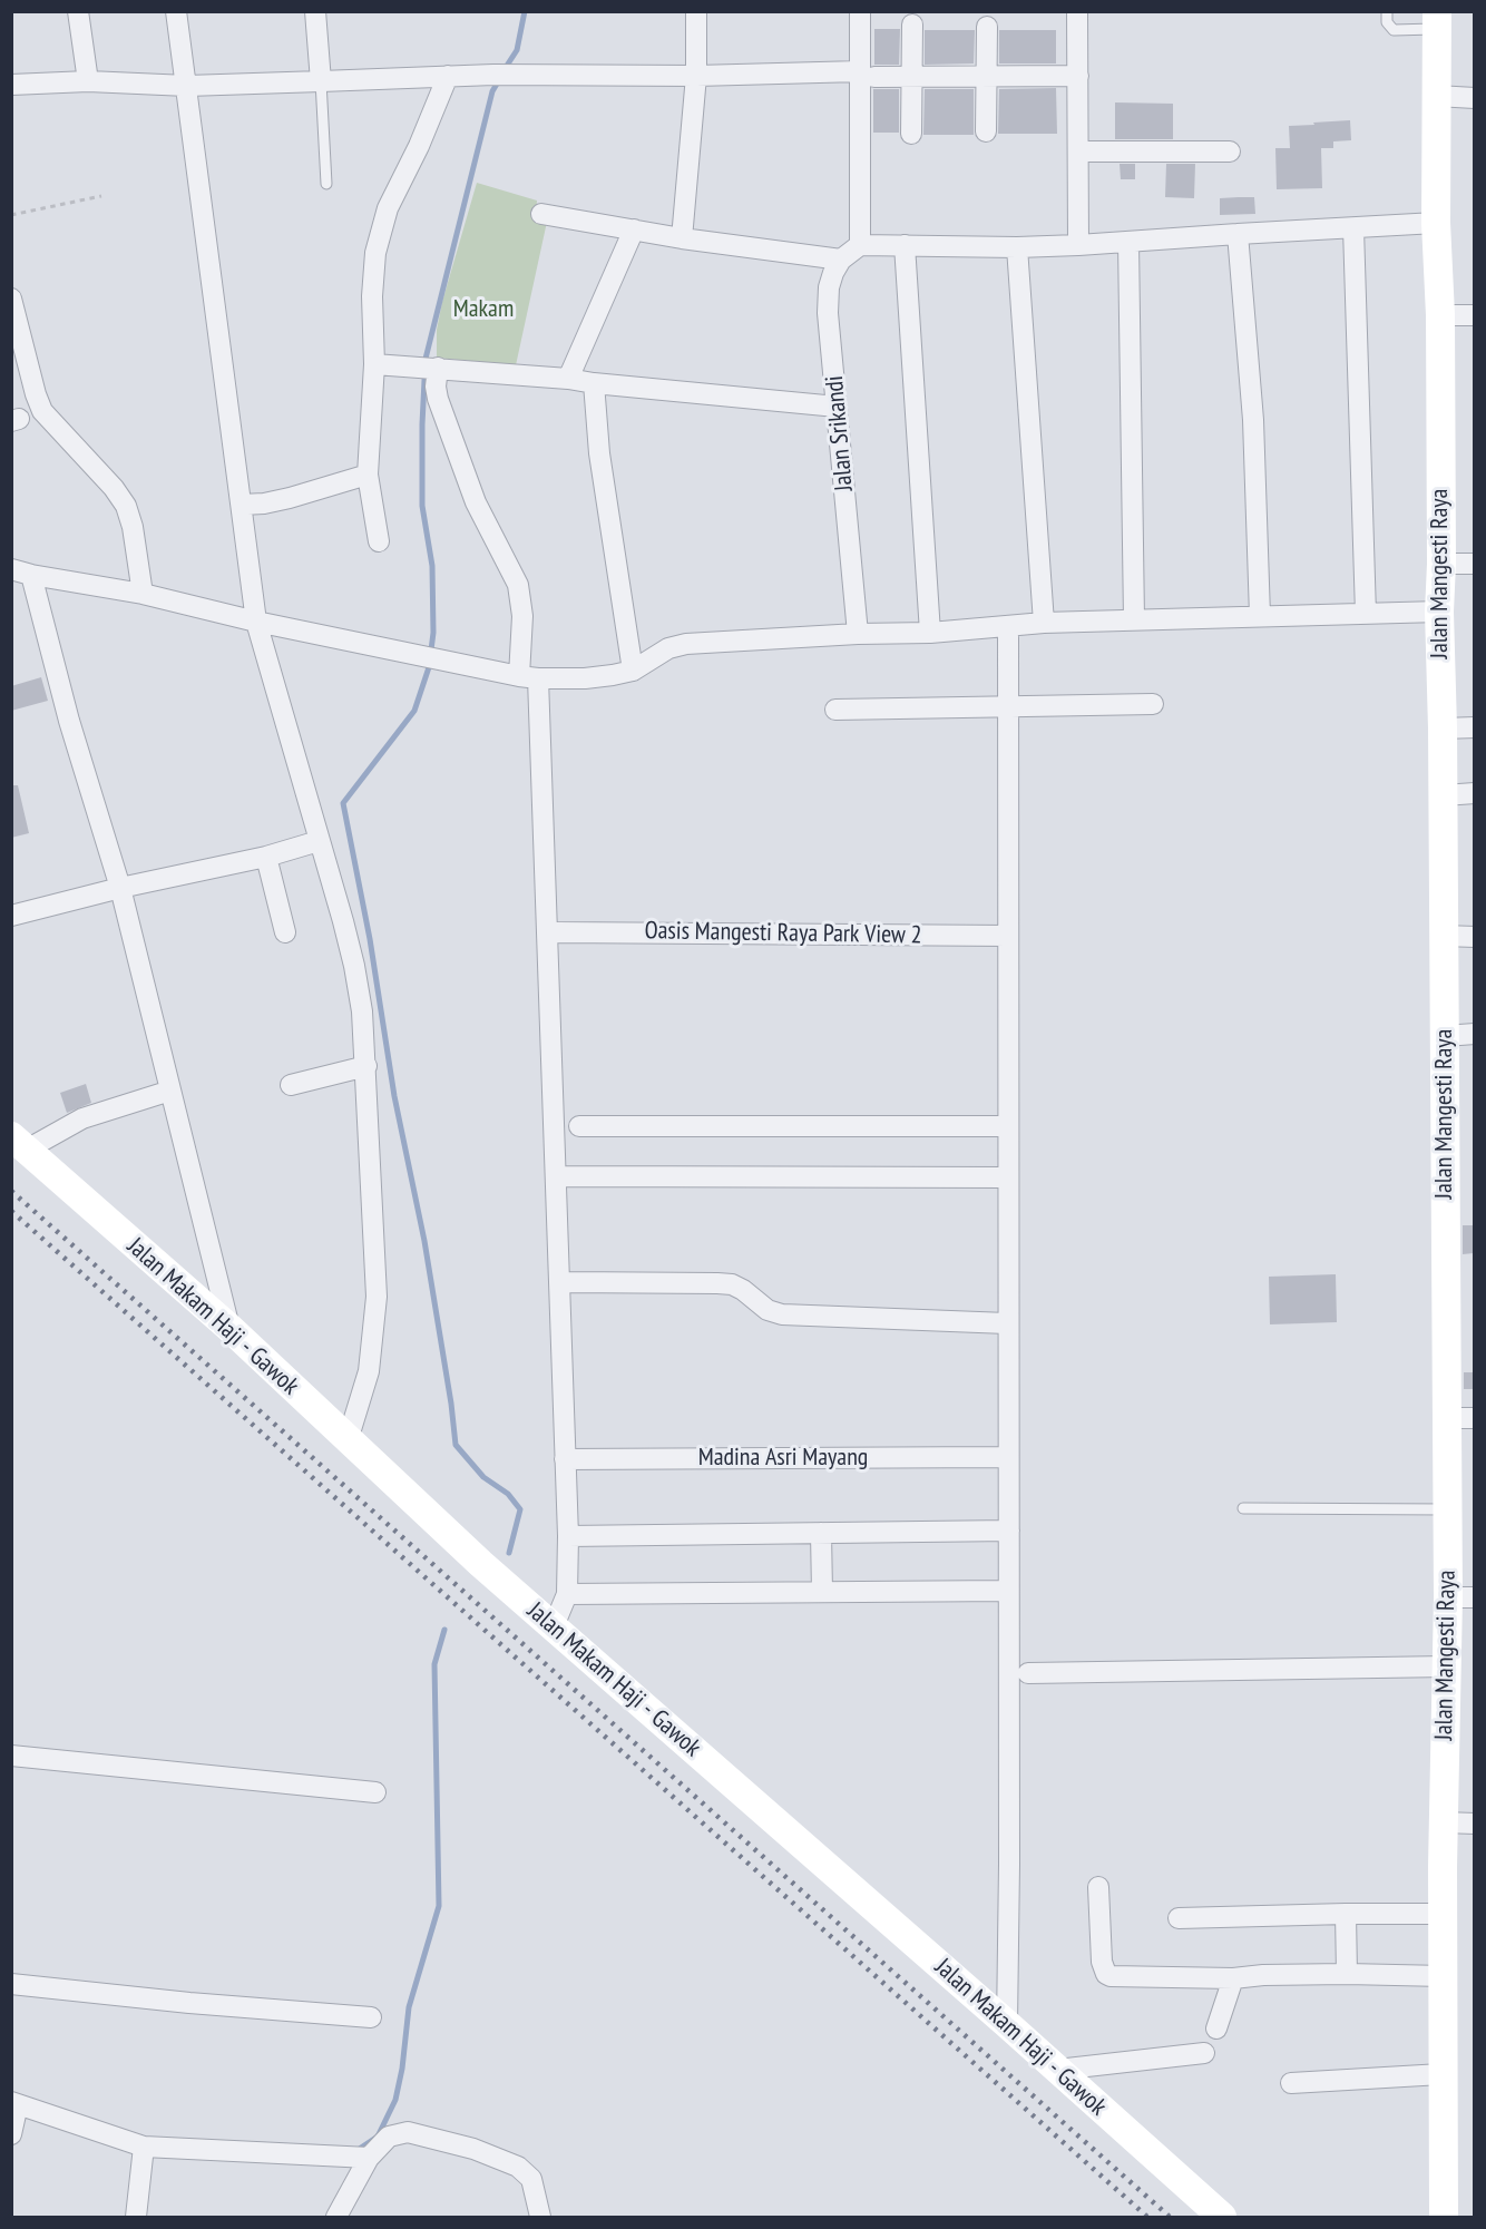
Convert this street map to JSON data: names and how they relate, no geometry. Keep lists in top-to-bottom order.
{
  "streets": {
    "street": [
      "Jalan Srikandi",
      "Jalan Mangesti Raya",
      "Oasis Mangesti Raya Park View 2",
      "Jalan Makam Haji - Gawok",
      "Madina Asri Mayang"
    ]
  },
  "parks": ["Makam"]
}
